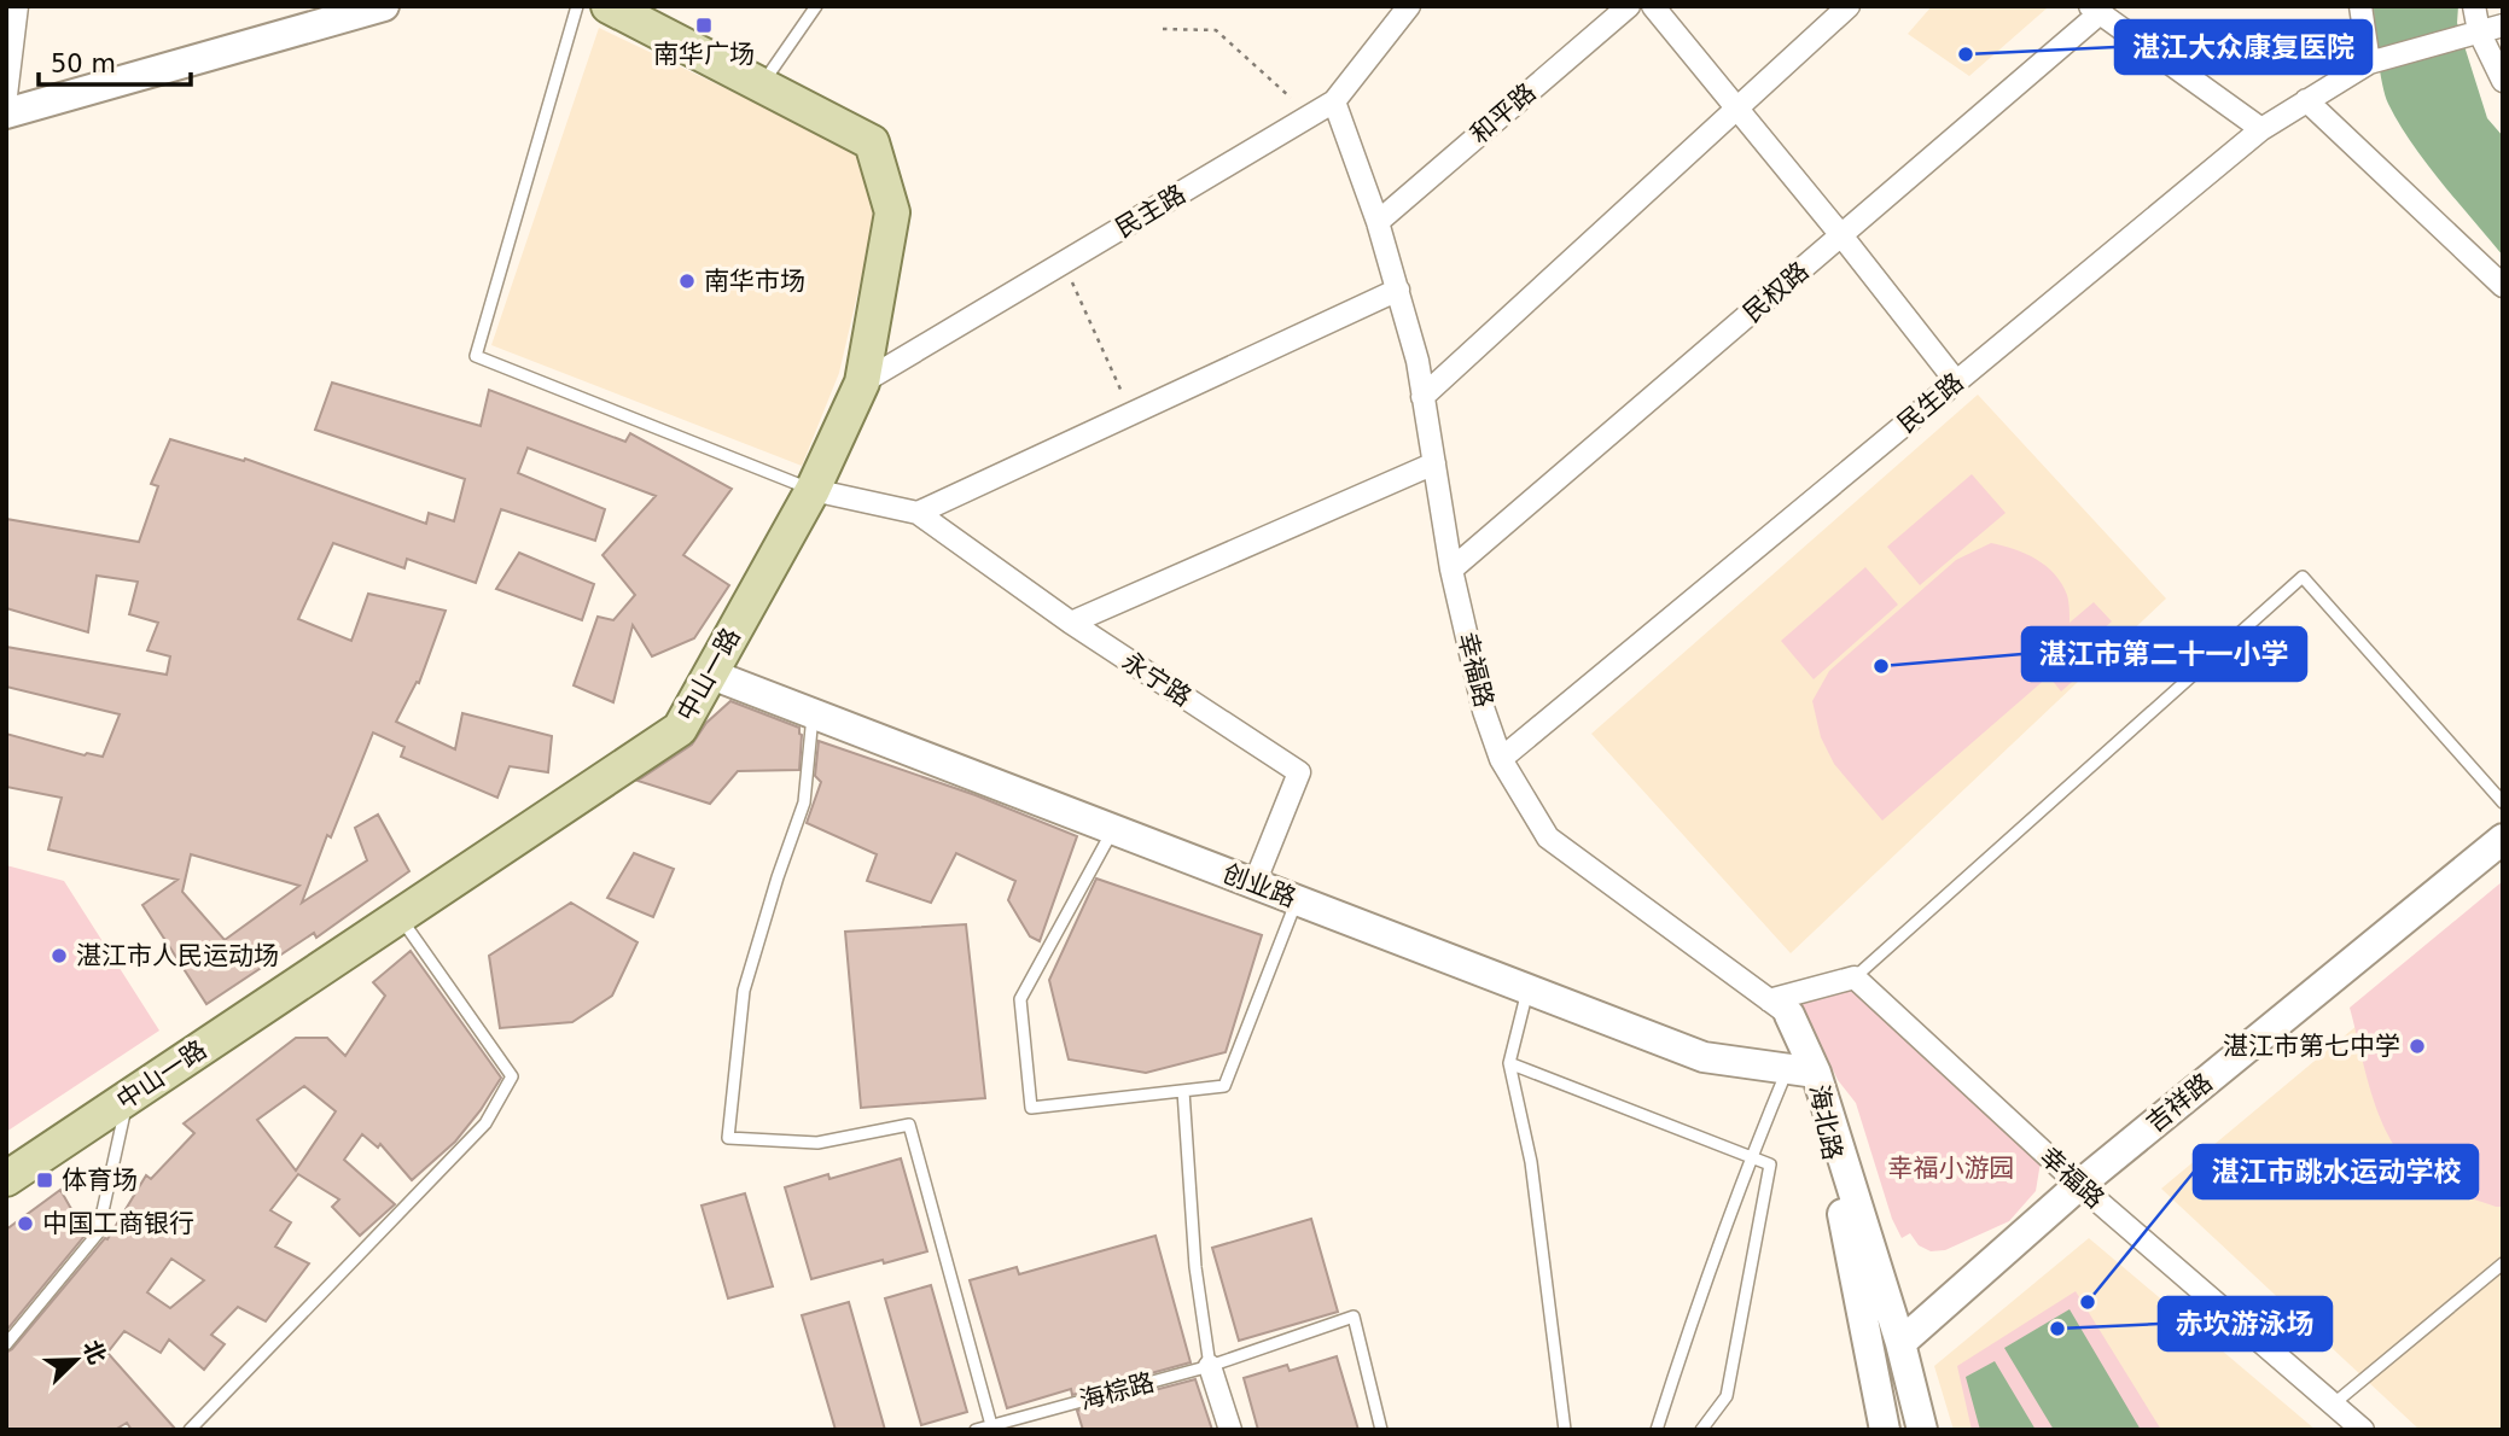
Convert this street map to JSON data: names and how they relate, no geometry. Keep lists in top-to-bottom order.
{
  "streets": {
    "main road": ["中山一路"],
    "street": [
      "和平路",
      "民主路",
      "民权路",
      "民生路",
      "幸福路",
      "永宁路",
      "创业路",
      "吉祥路",
      "海北路"
    ],
    "lane": ["海棕路"]
  },
  "crossings": [
    ["和平路", "幸福路"],
    ["民主路", "幸福路"],
    ["民主路", "中山一路"],
    ["民权路", "幸福路"],
    ["民生路", "幸福路"],
    ["幸福路", "吉祥路"],
    ["中山一路", "创业路"],
    ["永宁路", "创业路"],
    ["创业路", "海北路"],
    ["吉祥路", "海北路"]
  ],
  "parks": ["幸福小游园"],
  "places": {
    "transit": ["南华广场", "体育场"],
    "other": [
      "湛江大众康复医院",
      "南华市场",
      "湛江市第二十一小学",
      "湛江市人民运动场",
      "湛江市第七中学",
      "中国工商银行",
      "湛江市跳水运动学校",
      "赤坎游泳场"
    ]
  },
  "scale_bar": "50 m",
  "north": "top right"
}
